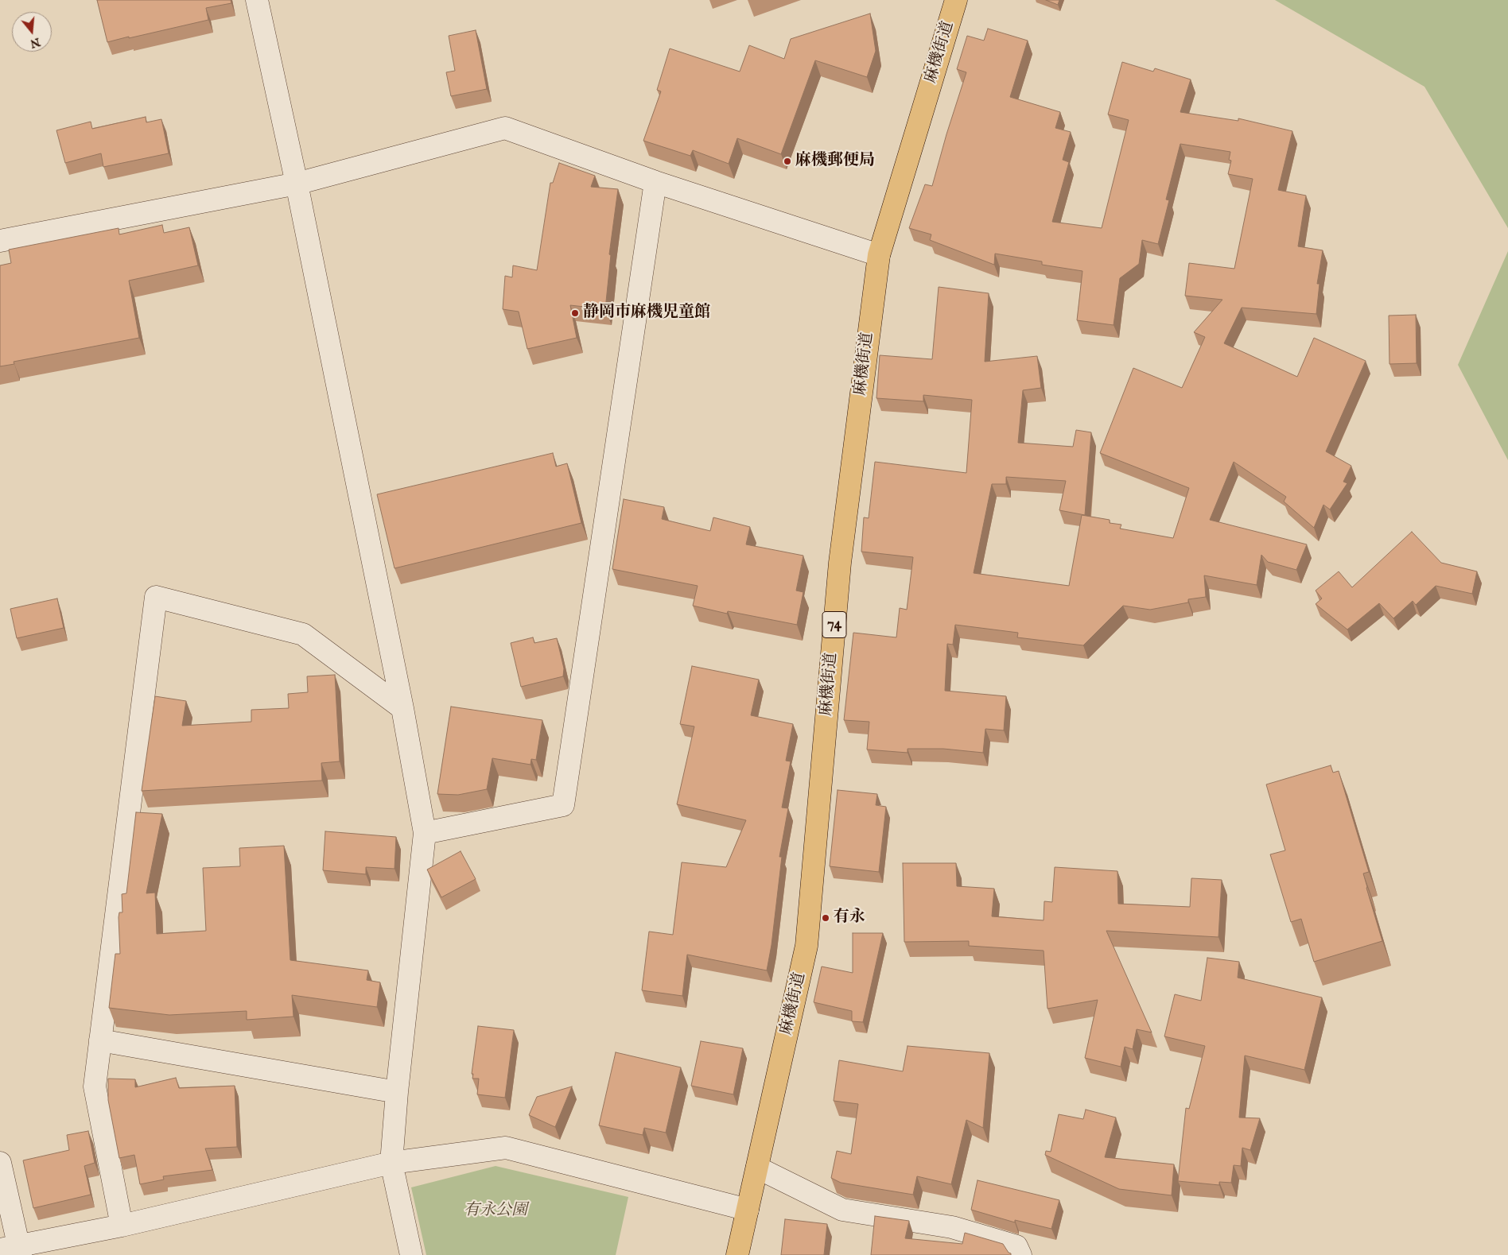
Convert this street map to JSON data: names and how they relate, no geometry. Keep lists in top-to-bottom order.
{
  "streets": {
    "main road": ["麻機街道", "74"]
  },
  "parks": ["有永公園"],
  "places": ["麻機郵便局", "静岡市麻機児童館", "有永"],
  "north": "bottom"
}
